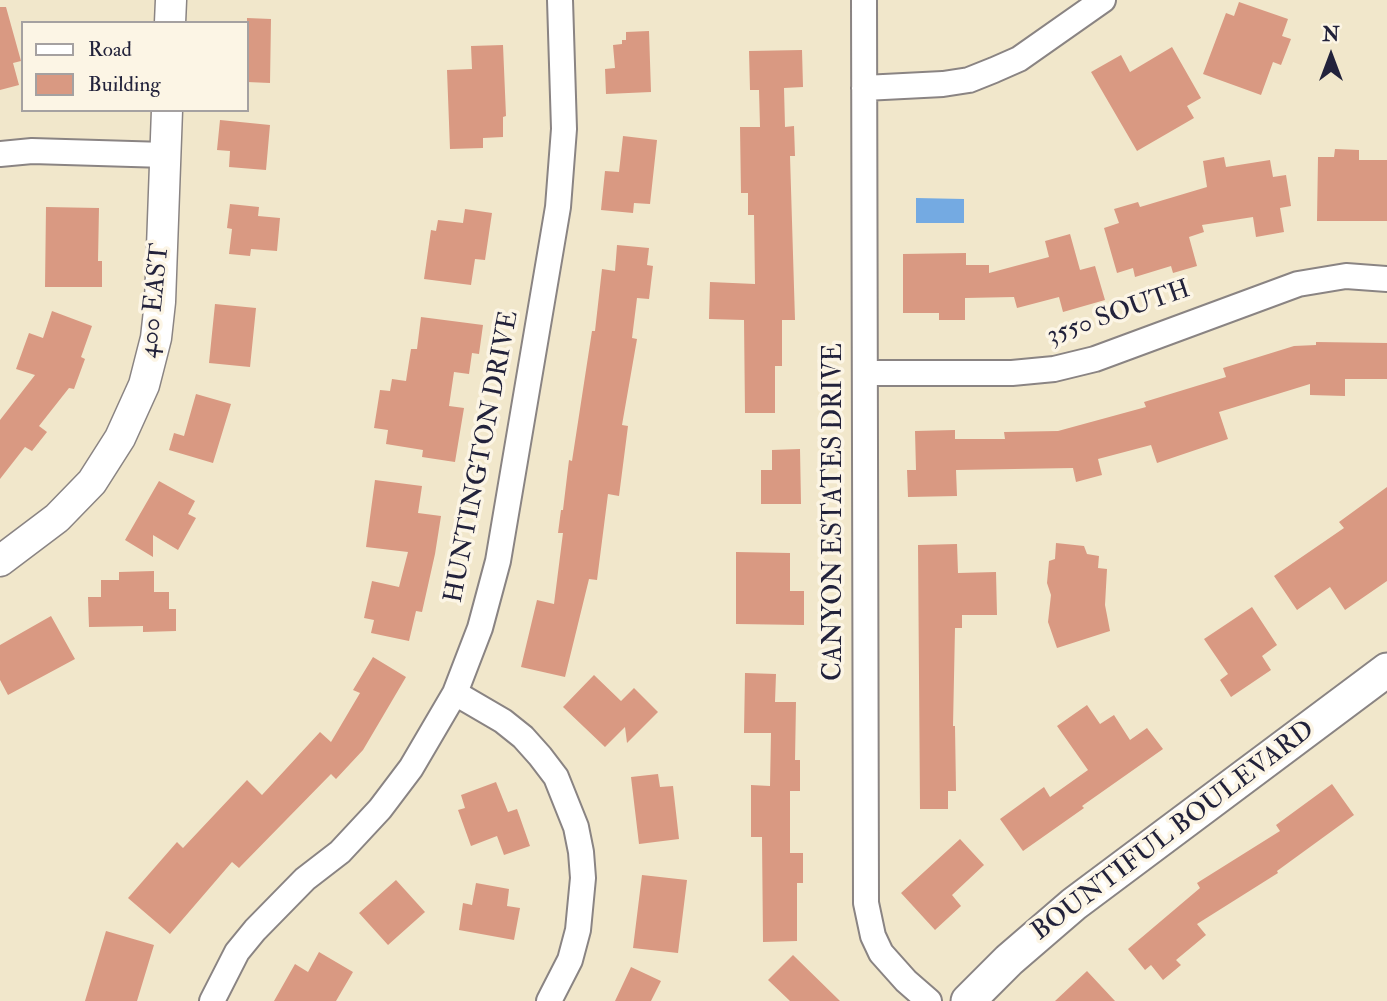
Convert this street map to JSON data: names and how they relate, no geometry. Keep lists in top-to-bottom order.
{
  "streets": {
    "main road": ["BOUNTIFUL BOULEVARD"],
    "street": [
      "400 EAST",
      "3550 SOUTH",
      "HUNTINGTON DRIVE",
      "CANYON ESTATES DRIVE"
    ]
  },
  "crossings": [
    ["3550 SOUTH", "CANYON ESTATES DRIVE"]
  ],
  "legend": ["Road", "Building"],
  "north": "top"
}
